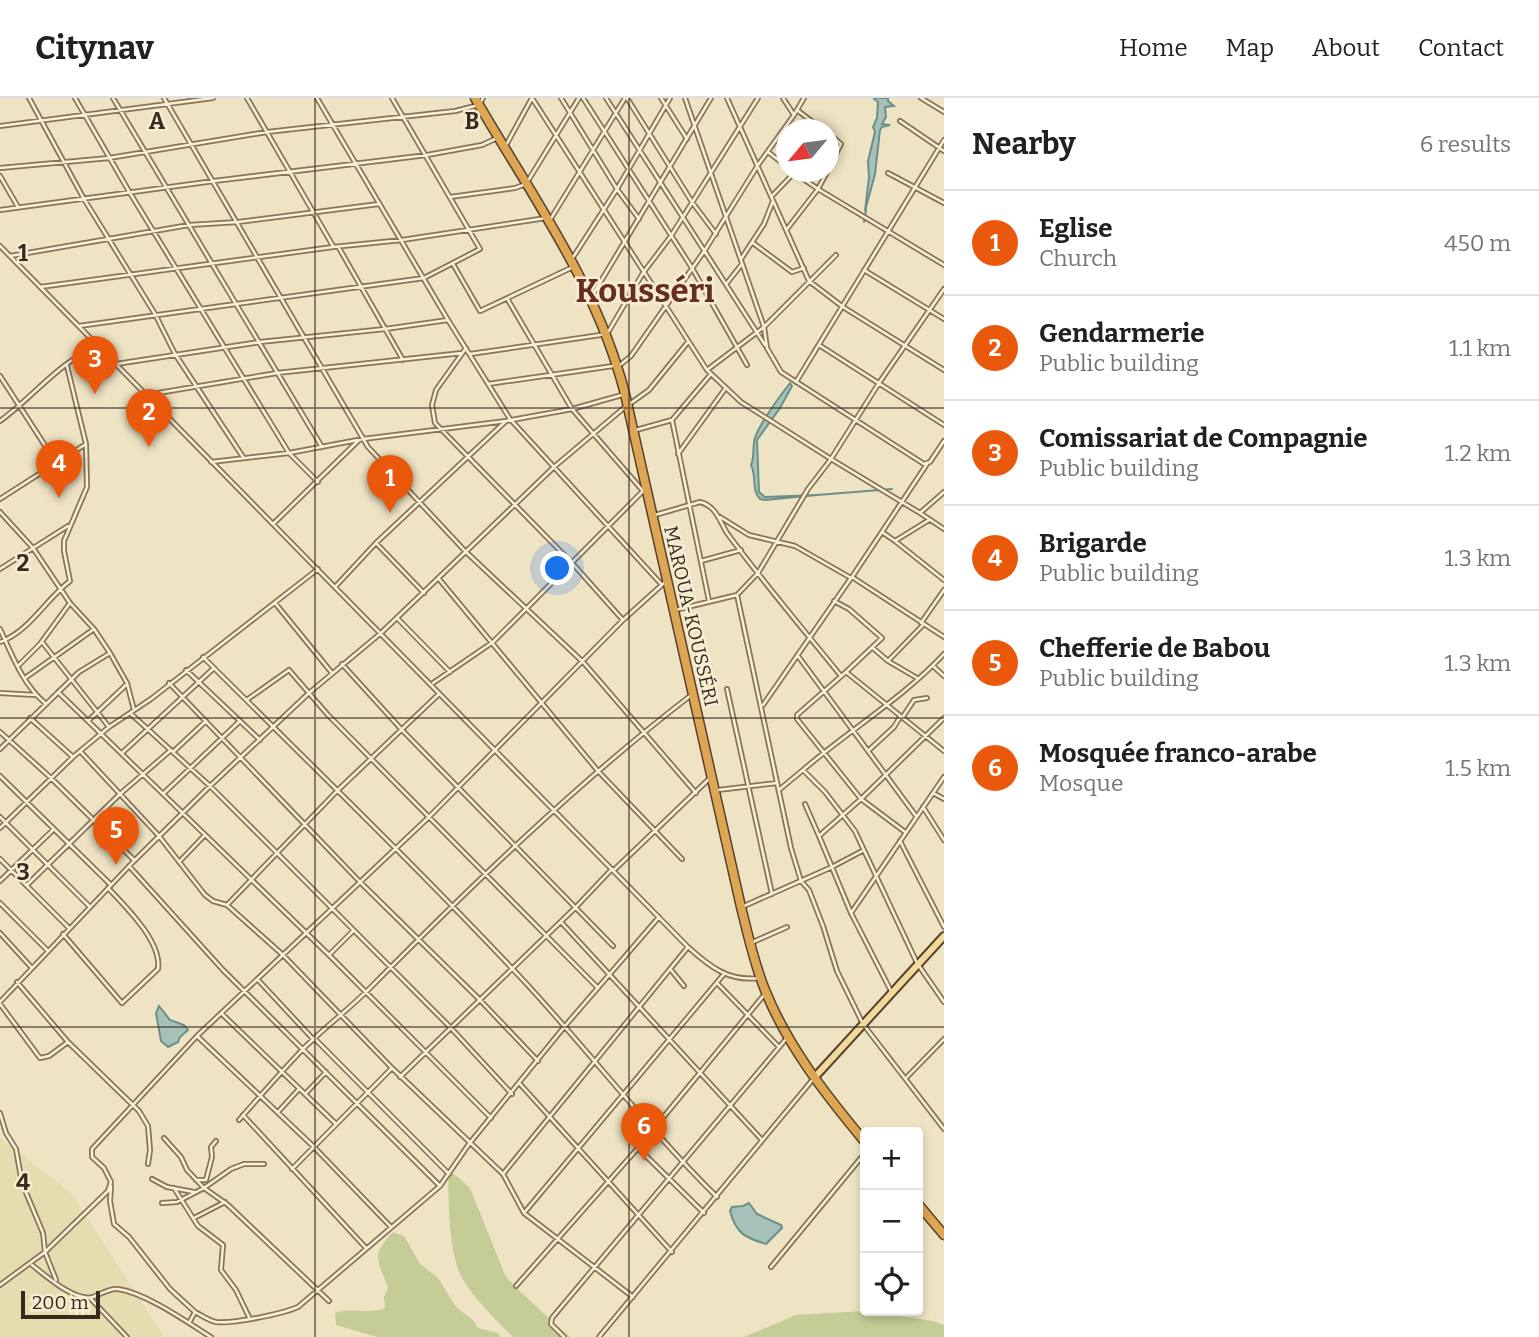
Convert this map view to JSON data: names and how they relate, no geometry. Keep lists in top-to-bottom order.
{
  "streets": {
    "highway": ["MAROUA-KOUSSÉRI"]
  },
  "districts": ["Kousséri"],
  "scale_bar": "200 m",
  "north": "bottom left",
  "page": {
    "header": "Citynav",
    "nav": [
      "Home",
      "Map",
      "About",
      "Contact"
    ],
    "heading": ["Nearby", "6 results"],
    "list": [
      {
        "mark": "1",
        "name": "Eglise",
        "note": "Church",
        "value": "450 m"
      },
      {
        "mark": "2",
        "name": "Gendarmerie",
        "note": "Public building",
        "value": "1.1 km"
      },
      {
        "mark": "3",
        "name": "Comissariat de Compagnie",
        "note": "Public building",
        "value": "1.2 km"
      },
      {
        "mark": "4",
        "name": "Brigarde",
        "note": "Public building",
        "value": "1.3 km"
      },
      {
        "mark": "5",
        "name": "Chefferie de Babou",
        "note": "Public building",
        "value": "1.3 km"
      },
      {
        "mark": "6",
        "name": "Mosquée franco-arabe",
        "note": "Mosque",
        "value": "1.5 km"
      }
    ],
    "pins": [
      "3",
      "2",
      "4",
      "1",
      "5",
      "6"
    ],
    "map_buttons": ["+", "−"],
    "scale": "200 m"
  },
  "grid": {
    "columns": ["A", "B"],
    "rows": [
      "1",
      "2",
      "3",
      "4"
    ]
  }
}
